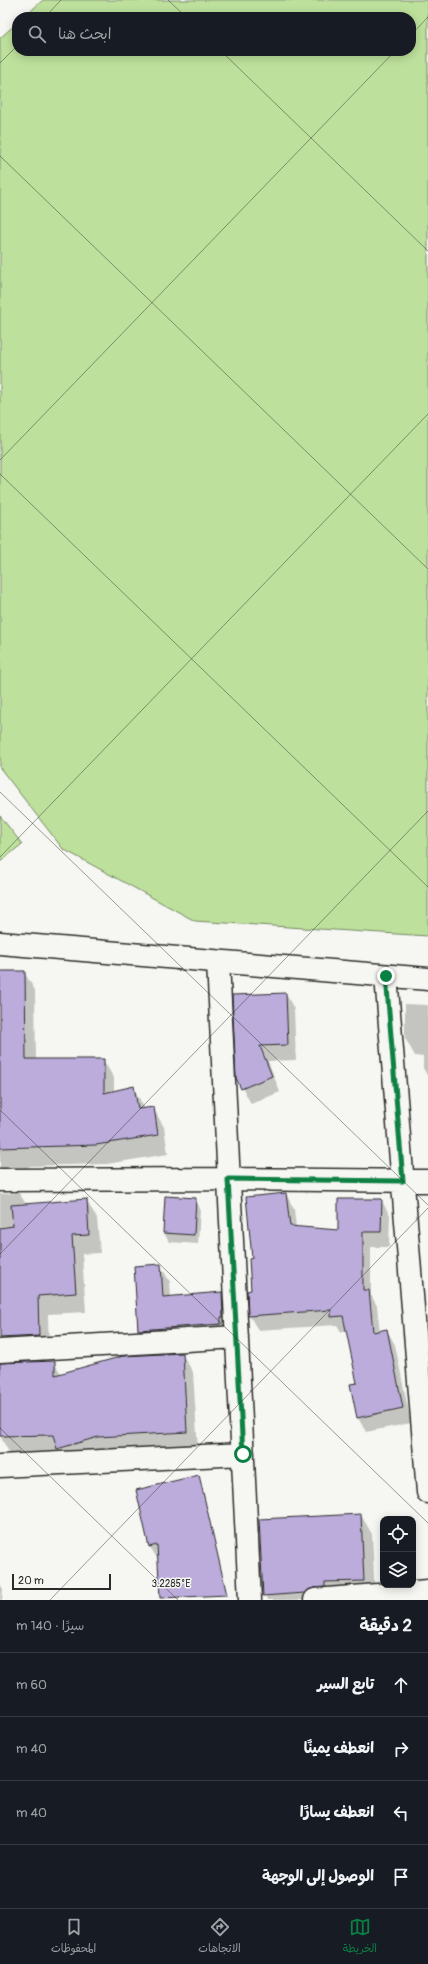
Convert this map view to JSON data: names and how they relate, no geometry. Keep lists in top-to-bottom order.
{
  "scale_bar": "20 m",
  "page": {
    "search": "ابحث هنا",
    "scale": "20 m",
    "heading": ["2 دقيقة", "سيرًا · 140 m"],
    "list": [
      ["تابع السير", "60 m"],
      ["انعطف يمينًا", "40 m"],
      ["انعطف يسارًا", "40 m"],
      "الوصول إلى الوجهة"
    ],
    "nav": ["الخريطة", "الاتجاهات", "المحفوظات"]
  },
  "coordinates": ["3.2285°E"]
}
